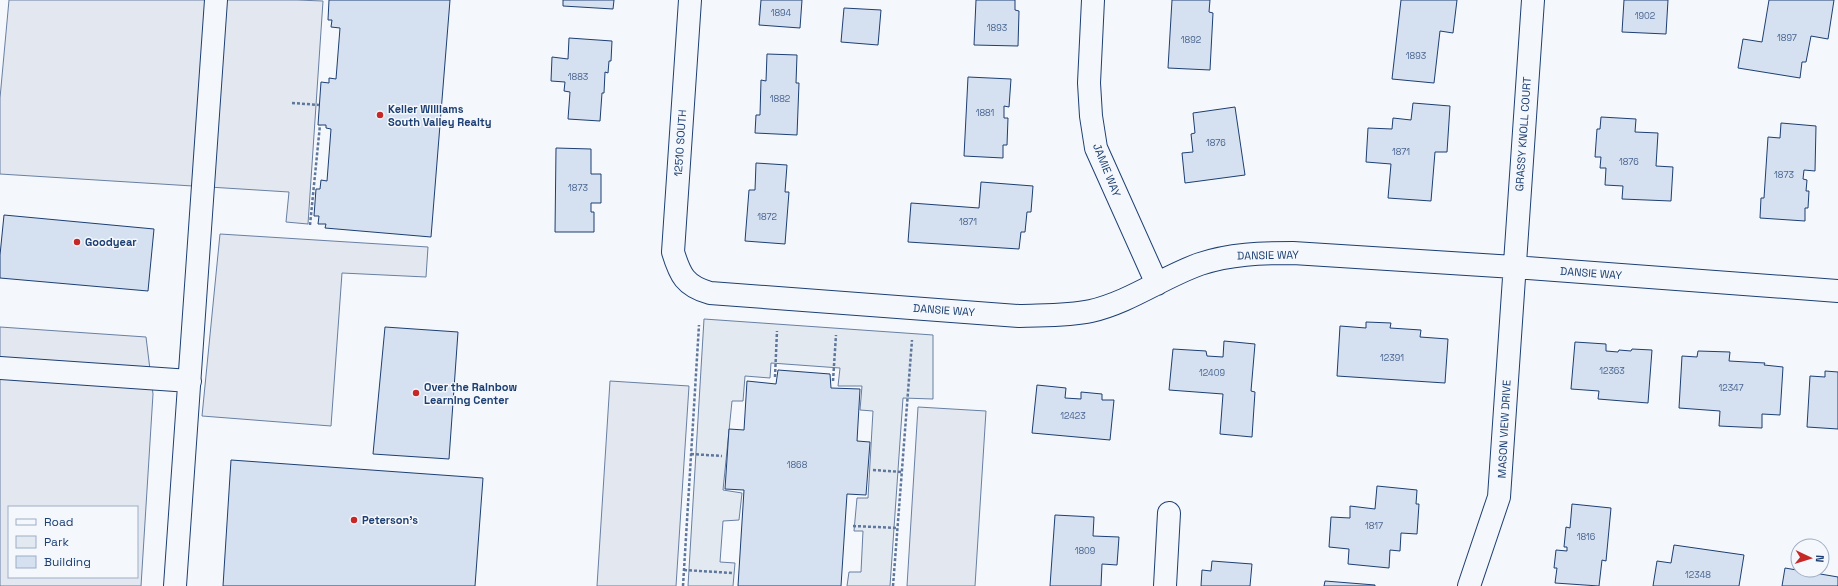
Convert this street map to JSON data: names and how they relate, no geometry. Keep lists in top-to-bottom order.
{
  "streets": {
    "street": [
      "GRASSY KNOLL COURT",
      "12510 SOUTH",
      "JAMIE WAY",
      "DANSIE WAY",
      "MASON VIEW DRIVE"
    ]
  },
  "crossings": [
    ["GRASSY KNOLL COURT", "DANSIE WAY"],
    ["GRASSY KNOLL COURT", "MASON VIEW DRIVE"],
    ["12510 SOUTH", "DANSIE WAY"],
    ["JAMIE WAY", "DANSIE WAY"],
    ["DANSIE WAY", "MASON VIEW DRIVE"]
  ],
  "places": [
    "Keller Williams South Valley Realty",
    "Goodyear",
    "Over the Rainbow Learning Center",
    "Peterson's"
  ],
  "house_numbers": [
    "1894",
    "1902",
    "1893",
    "1897",
    "1892",
    "1893",
    "1883",
    "1882",
    "1881",
    "1876",
    "1871",
    "1876",
    "1873",
    "1873",
    "1872",
    "1871",
    "12391",
    "12363",
    "12409",
    "12347",
    "12423",
    "1868",
    "1817",
    "1816",
    "1809",
    "12348"
  ],
  "legend": ["Road", "Park", "Building"],
  "north": "right"
}
